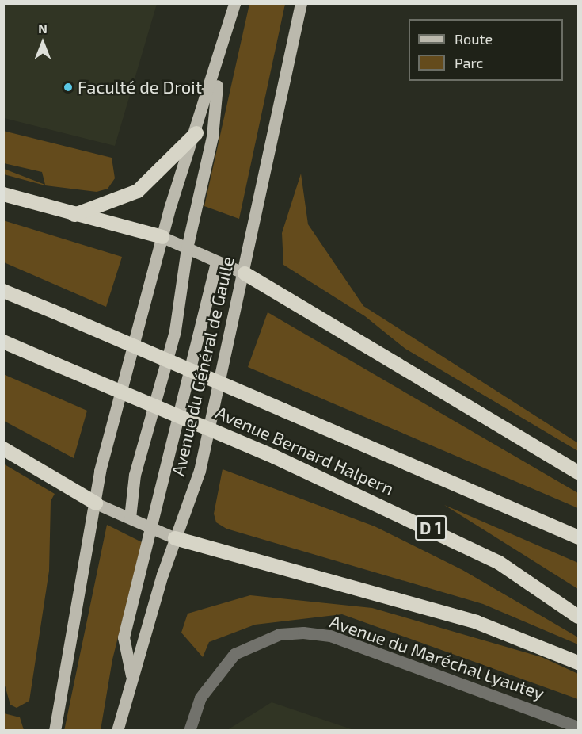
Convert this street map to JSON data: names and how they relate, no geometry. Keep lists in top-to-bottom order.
{
  "streets": {
    "highway": ["Avenue Bernard Halpern", "D 1"],
    "main road": ["Avenue du Général de Gaulle"],
    "street": ["Avenue du Maréchal Lyautey"]
  },
  "places": ["Faculté de Droit"],
  "legend": ["Route", "Parc"],
  "north": "top"
}
